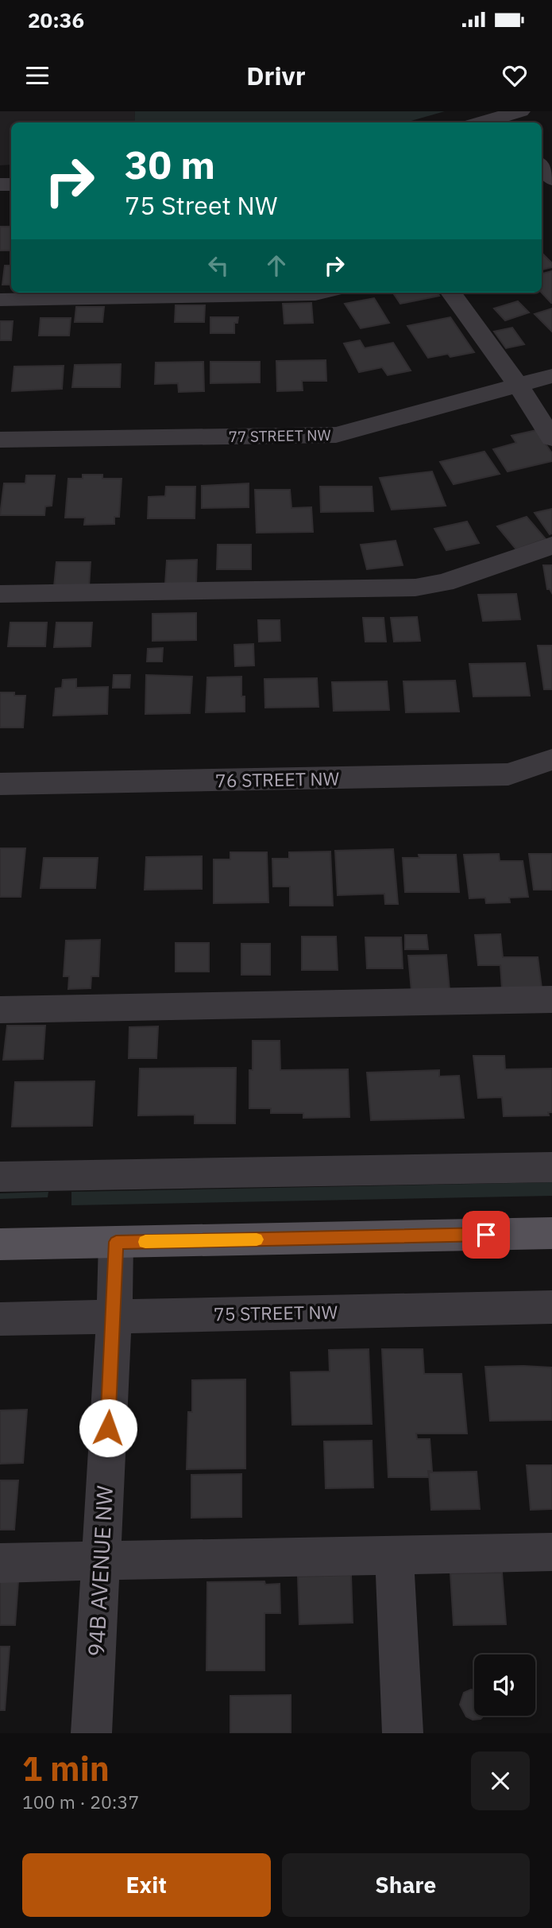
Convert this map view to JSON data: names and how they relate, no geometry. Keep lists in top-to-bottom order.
{
  "streets": {
    "street": [
      "77 STREET NW",
      "76 STREET NW",
      "75 STREET NW",
      "94B AVENUE NW"
    ]
  },
  "crossings": [
    ["75 STREET NW", "94B AVENUE NW"]
  ],
  "page": {
    "status": "20:36",
    "header": "Drivr",
    "turn": ["30 m", "75 Street NW"],
    "heading": ["1 min", "100 m · 20:37"],
    "buttons": ["Exit", "Share"]
  }
}
